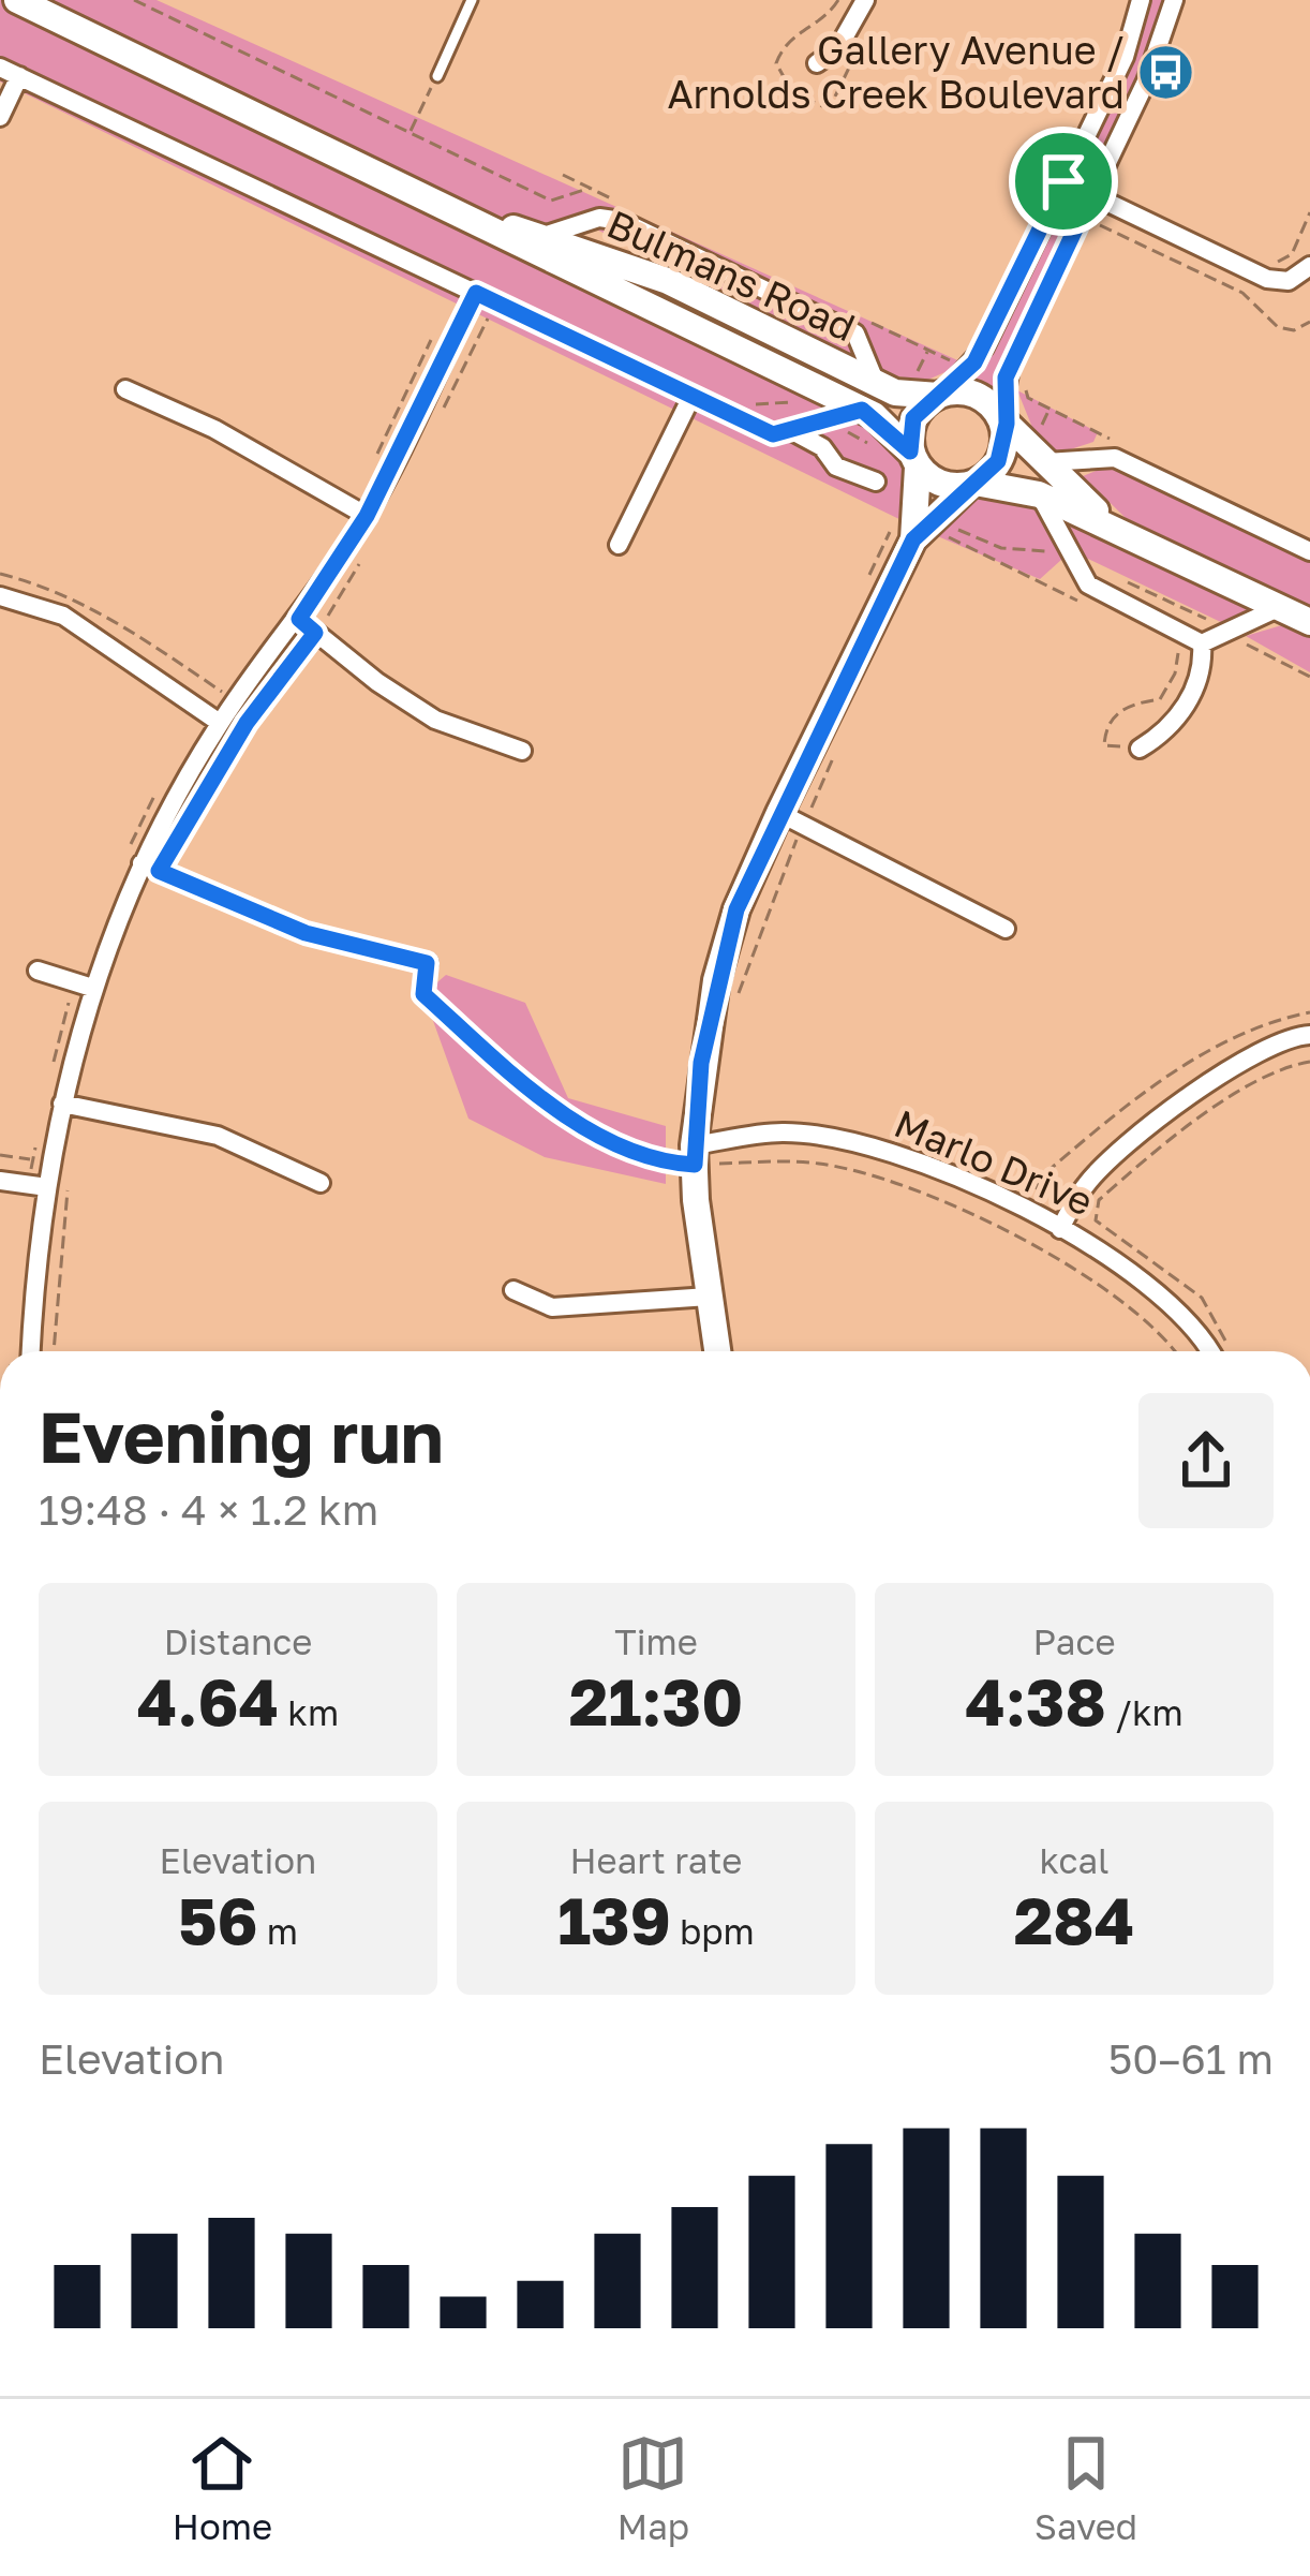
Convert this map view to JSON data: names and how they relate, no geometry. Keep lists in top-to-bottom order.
{
  "streets": {
    "street": ["Bulmans Road", "Marlo Drive"]
  },
  "places": {
    "bus stop": ["Gallery Avenue / Arnolds Creek Boulevard"]
  },
  "page": {
    "heading": ["Evening run", "19:48 · 4 × 1.2 km"],
    "stats": [
      ["Distance", "4.64 km"],
      ["Time", "21:30"],
      ["Pace", "4:38 /km"],
      ["Elevation", "56 m"],
      ["Heart rate", "139 bpm"],
      ["kcal", "284"]
    ],
    "chart": ["Elevation", "50–61 m"],
    "tabs": ["Home", "Map", "Saved"]
  }
}
